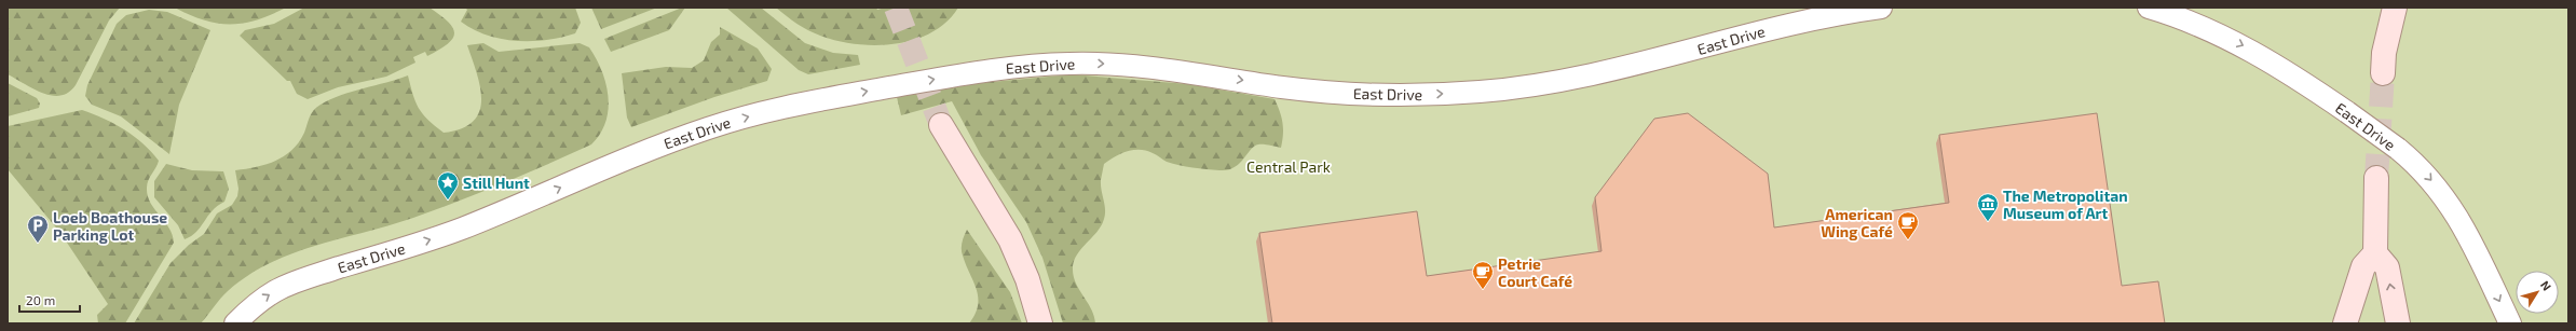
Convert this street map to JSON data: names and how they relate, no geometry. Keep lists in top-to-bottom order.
{
  "streets": {
    "street": ["East Drive"]
  },
  "one_way": ["East Drive"],
  "parks": ["Central Park"],
  "places": {
    "place": ["Still Hunt"],
    "museum": ["The Metropolitan Museum of Art"],
    "cafe": ["American Wing Café", "Petrie Court Café"],
    "parking": ["Loeb Boathouse Parking Lot"]
  },
  "scale_bar": "20 m",
  "north": "top right"
}
